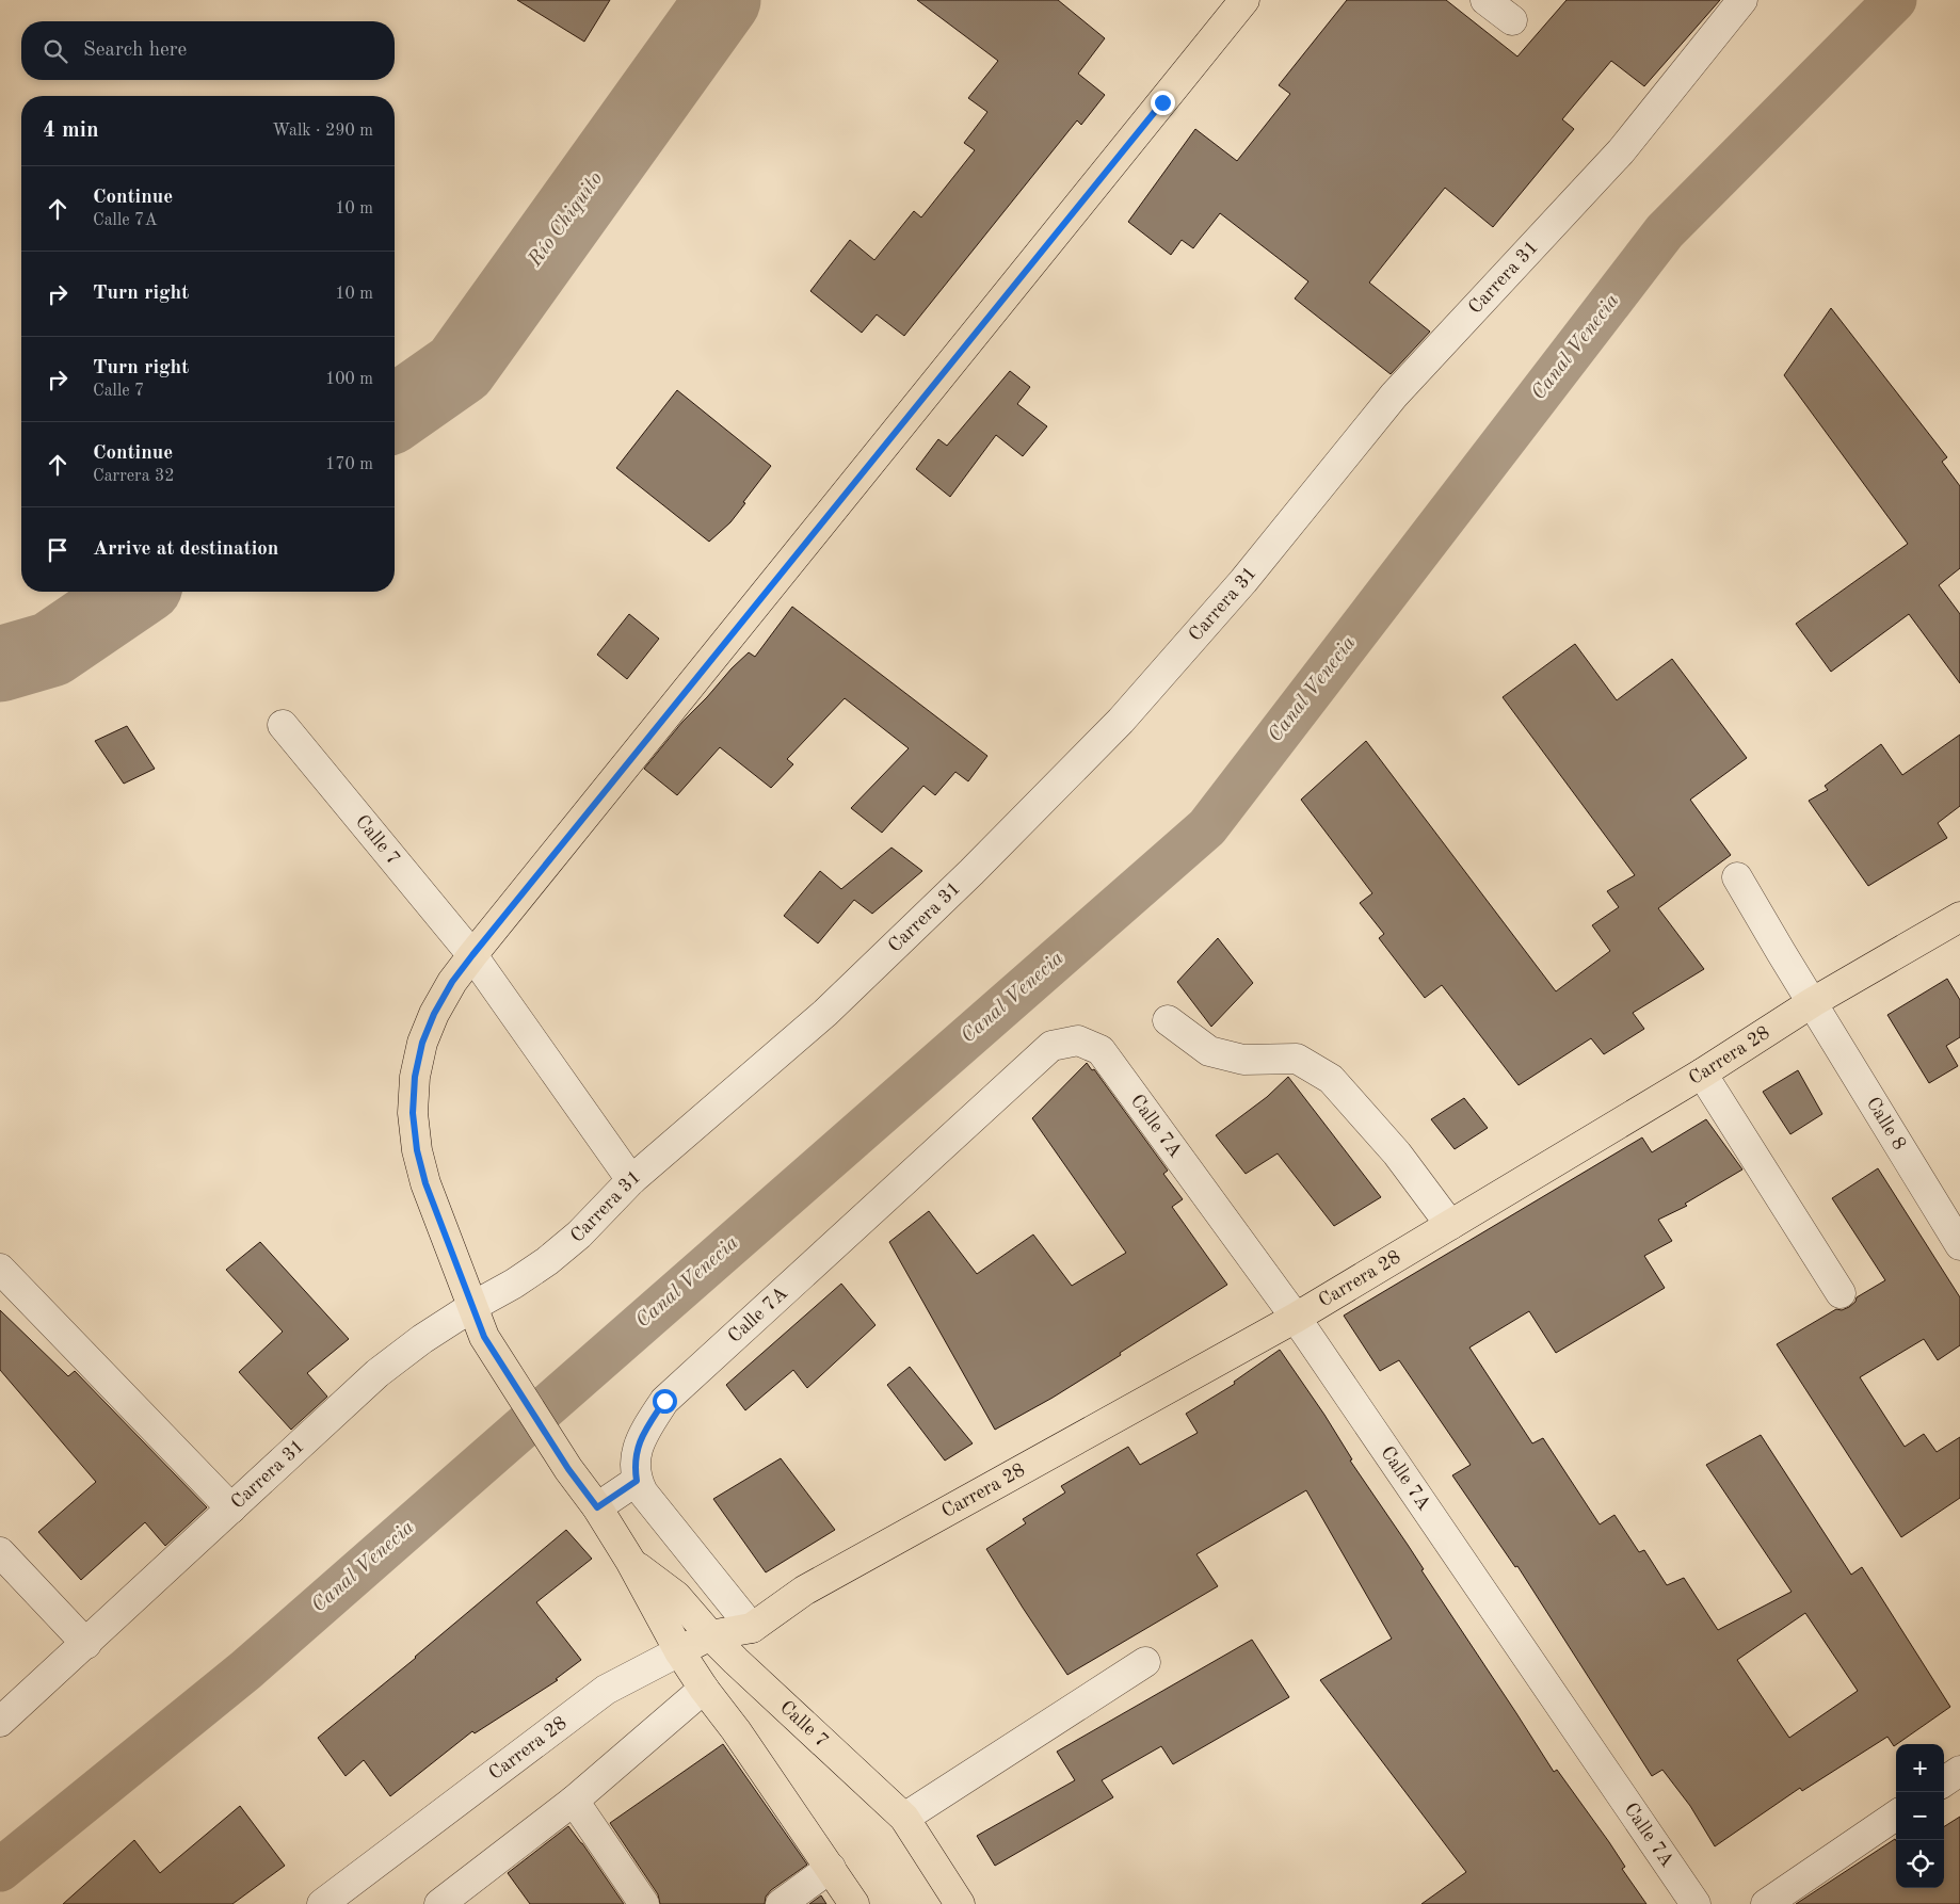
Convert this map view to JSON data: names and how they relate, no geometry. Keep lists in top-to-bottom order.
{
  "streets": {
    "main road": ["Calle 7", "Carrera 28"],
    "street": ["Carrera 31", "Calle 8", "Calle 7A"]
  },
  "crossings": [
    ["Carrera 31", "Calle 7"],
    ["Calle 7", "Carrera 28"],
    ["Carrera 28", "Calle 8"],
    ["Carrera 28", "Calle 7A"]
  ],
  "water": ["Río Chiquito", "Canal Venecia"],
  "page": {
    "search": "Search here",
    "heading": ["4 min", "Walk · 290 m"],
    "list": [
      ["Continue", "Calle 7A", "10 m"],
      ["Turn right", "10 m"],
      ["Turn right", "Calle 7", "100 m"],
      ["Continue", "Carrera 32", "170 m"],
      "Arrive at destination"
    ],
    "map_buttons": ["+", "−"]
  }
}
